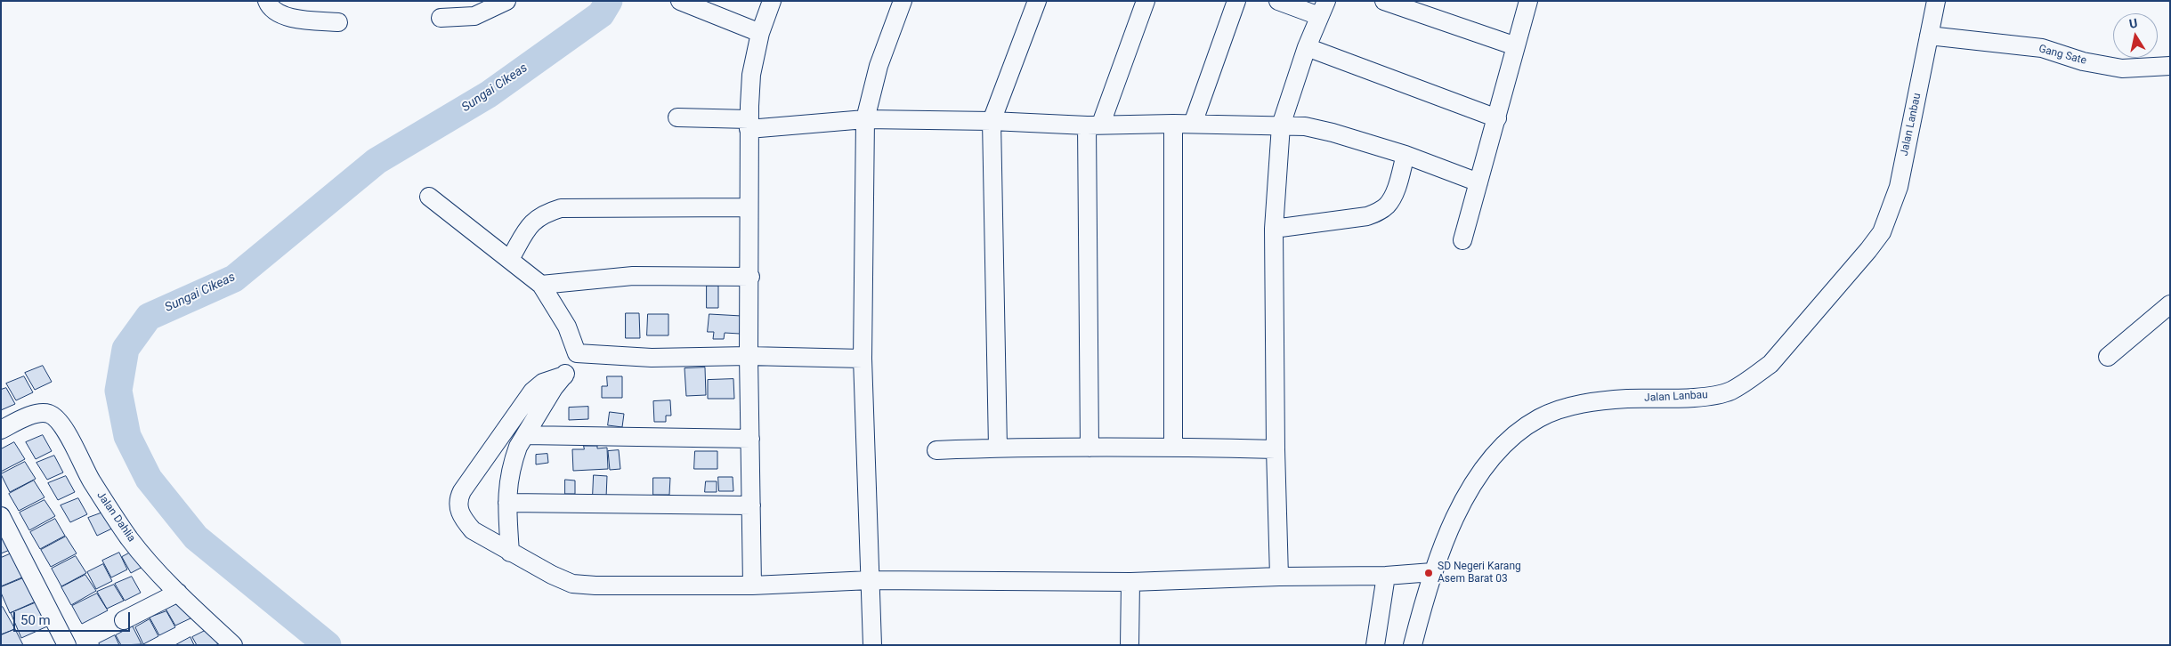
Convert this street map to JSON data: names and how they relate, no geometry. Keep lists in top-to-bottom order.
{
  "streets": {
    "street": ["Gang Sate", "Jalan Lanbau", "Jalan Dahlia"]
  },
  "crossings": [
    ["Gang Sate", "Jalan Lanbau"]
  ],
  "water": ["Sungai Cikeas"],
  "places": ["SD Negeri Karang Asem Barat 03"],
  "scale_bar": "50 m",
  "north": "top"
}
